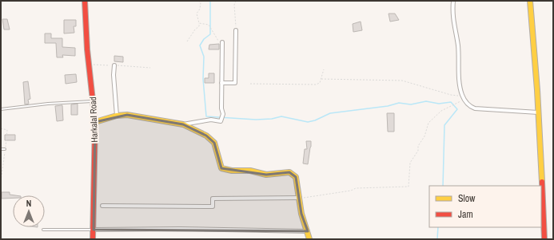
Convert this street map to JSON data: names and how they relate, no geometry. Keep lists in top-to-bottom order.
{
  "streets": {
    "street": ["Harkalal Road"]
  },
  "legend": ["Slow", "Jam"],
  "north": "top"
}
